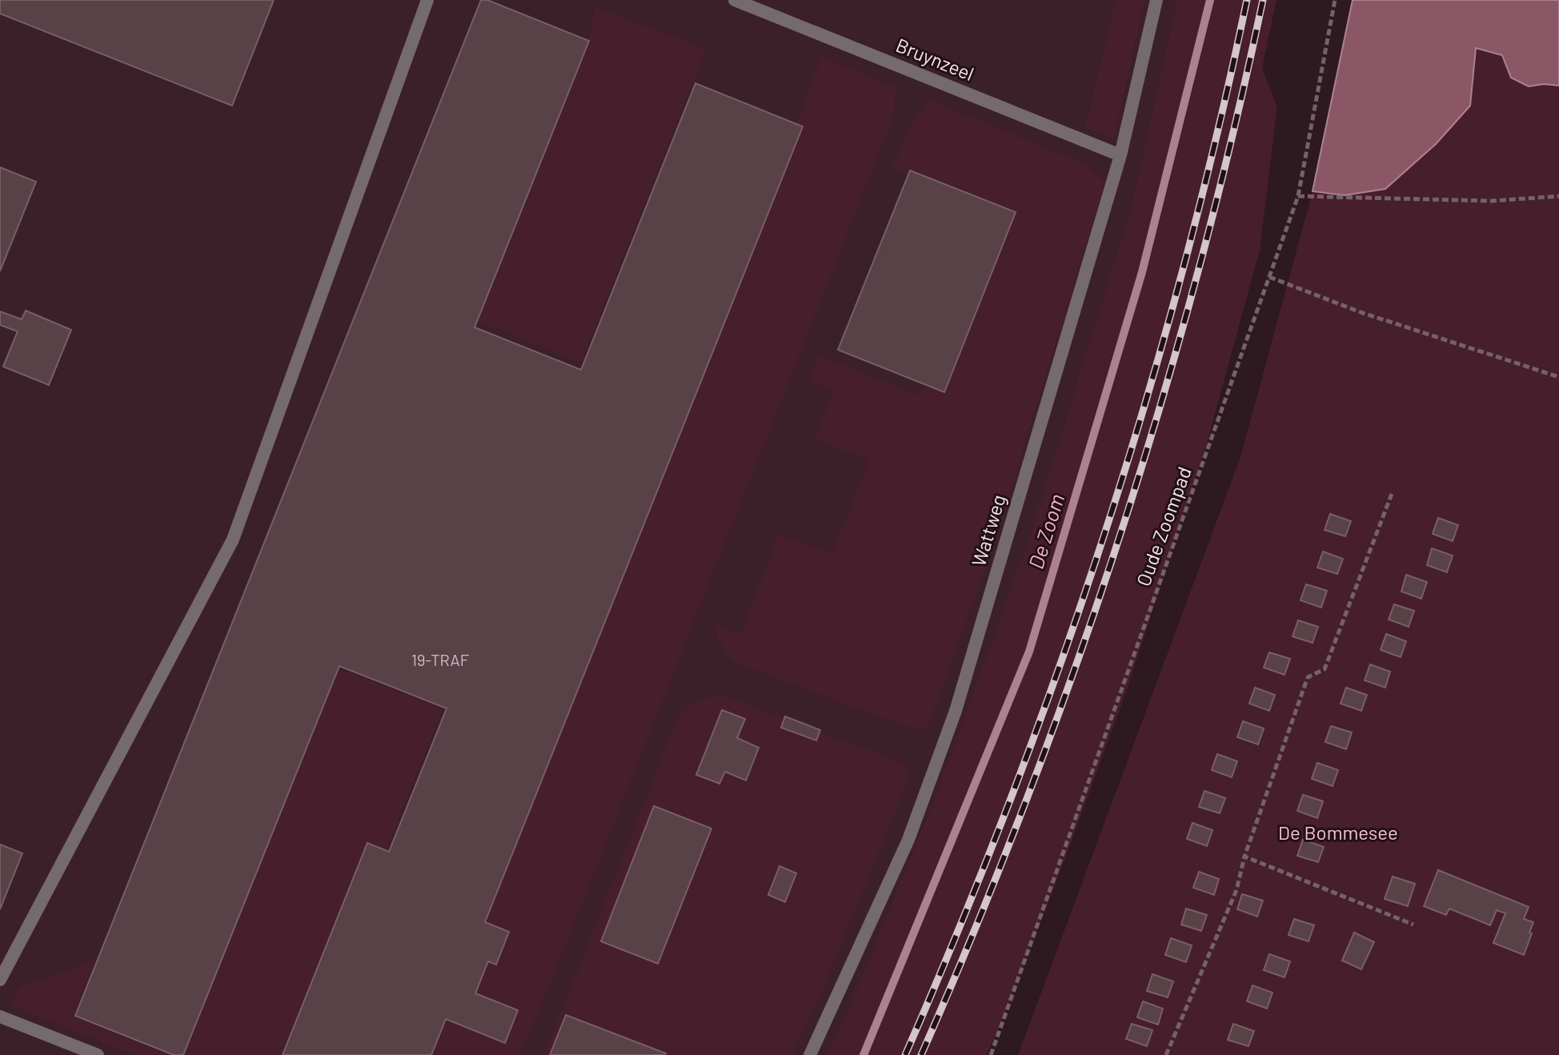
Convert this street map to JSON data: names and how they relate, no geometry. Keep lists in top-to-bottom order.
{
  "streets": {
    "street": ["Bruynzeel", "Wattweg"],
    "path": ["Oude Zoompad"]
  },
  "crossings": [
    ["Bruynzeel", "Wattweg"]
  ],
  "water": ["De Zoom"],
  "parks": ["De Bommesee"],
  "house_numbers": ["19-TRAF"]
}
